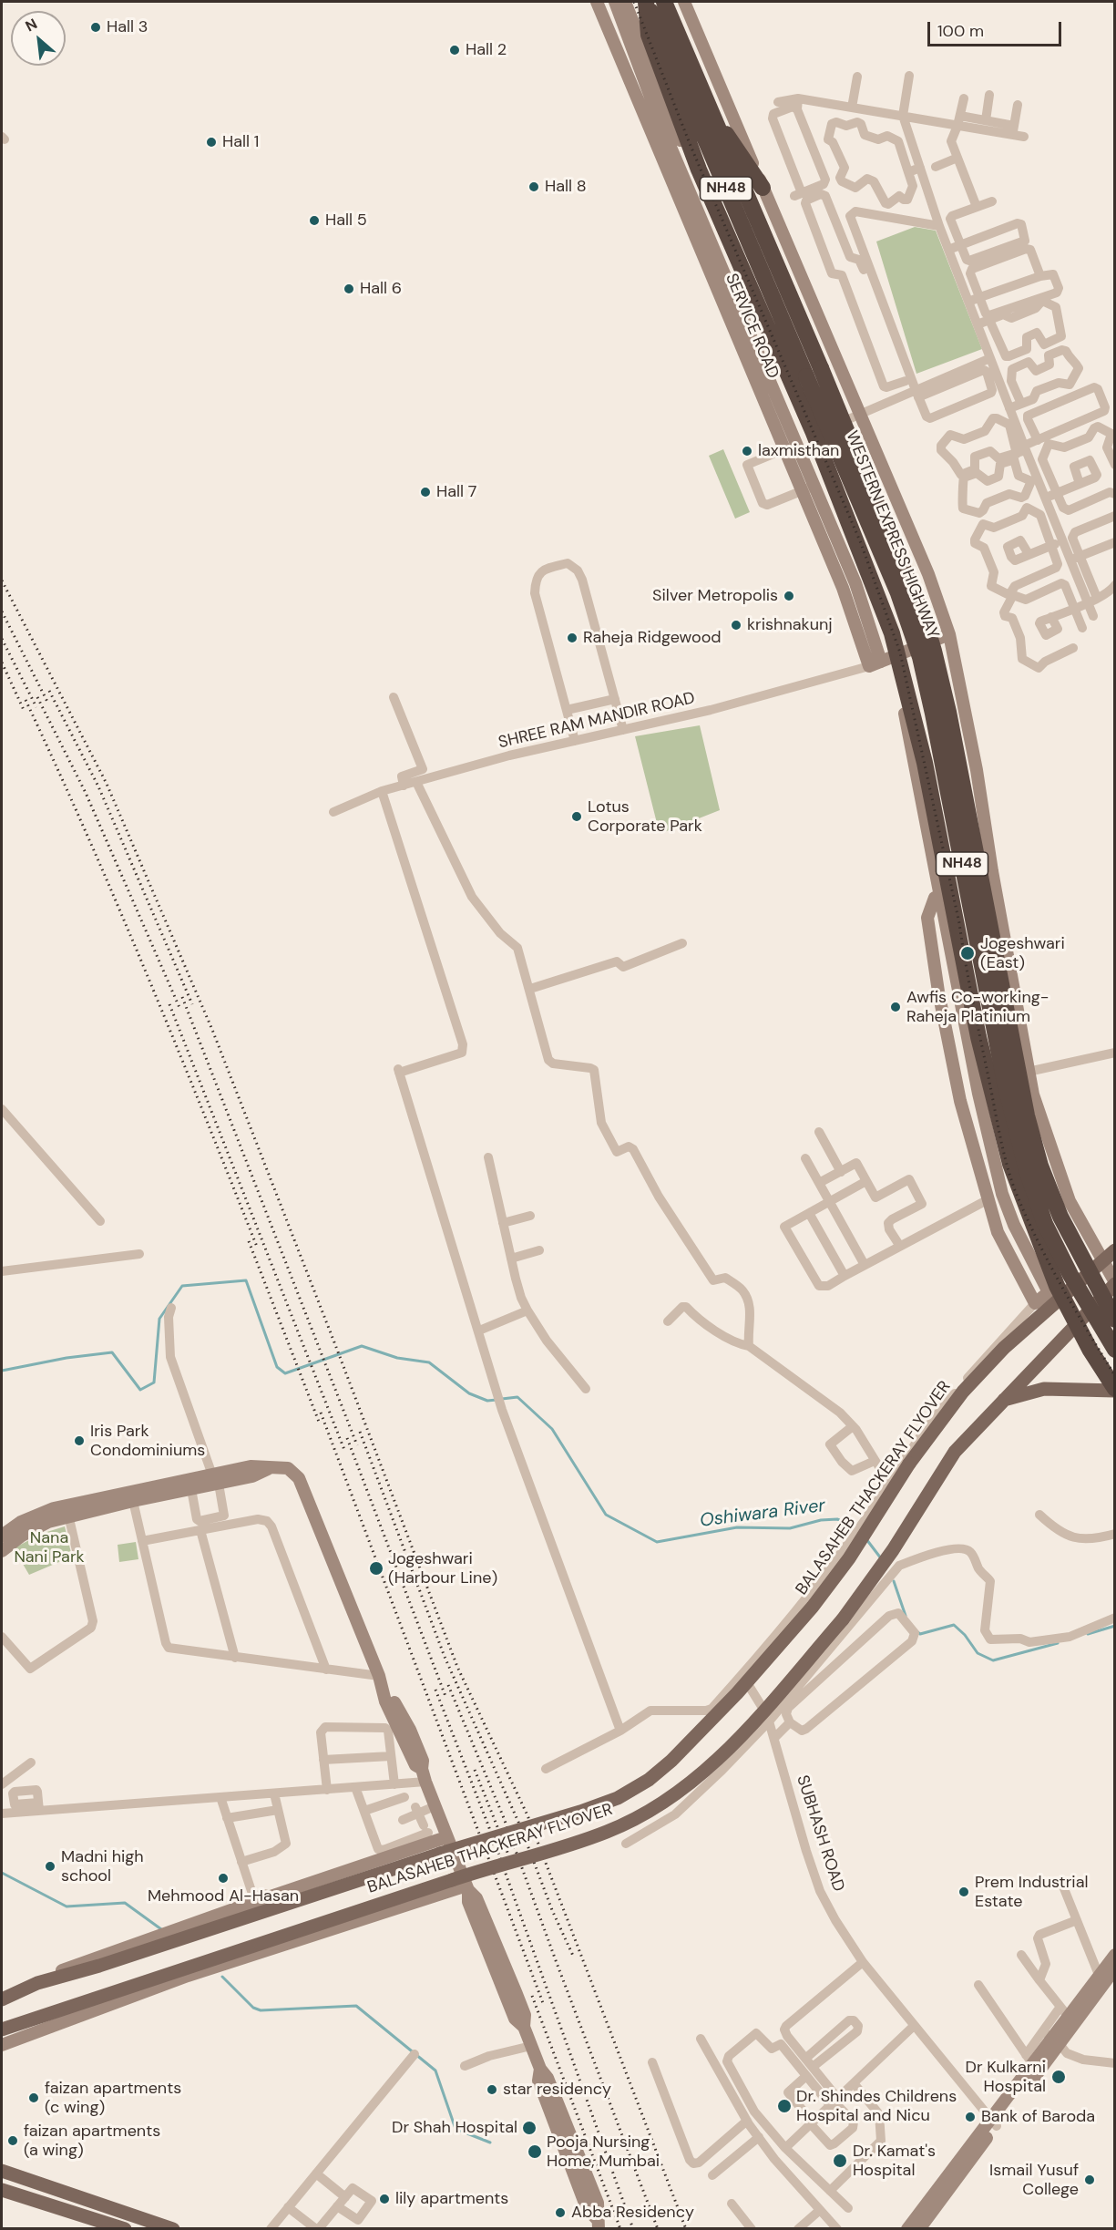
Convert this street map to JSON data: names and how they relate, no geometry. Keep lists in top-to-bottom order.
{
  "streets": {
    "highway": ["NH48", "WESTERN EXPRESS HIGHWAY"],
    "main road": ["BALASAHEB THACKERAY FLYOVER"],
    "street": ["SERVICE ROAD", "SHREE RAM MANDIR ROAD", "SUBHASH ROAD"]
  },
  "crossings": [
    ["SERVICE ROAD", "SHREE RAM MANDIR ROAD"]
  ],
  "water": ["Oshiwara River"],
  "parks": ["Nana Nani Park"],
  "places": [
    "Hall 3",
    "Hall 2",
    "Hall 1",
    "Hall 8",
    "Hall 5",
    "Hall 6",
    "laxmisthan",
    "Hall 7",
    "Silver Metropolis",
    "krishnakunj",
    "Raheja Ridgewood",
    "Lotus Corporate Park",
    "Jogeshwari (East)",
    "Awfis Co-working- Raheja Platinium",
    "Iris Park Condominiums",
    "Jogeshwari (Harbour Line)",
    "Madni high school",
    "Mehmood Al-Hasan",
    "Prem Industrial Estate",
    "Dr Kulkarni Hospital",
    "star residency",
    "faizan apartments (c wing)",
    "Dr. Shindes Childrens Hospital and Nicu",
    "Bank of Baroda",
    "Dr Shah Hospital",
    "faizan apartments (a wing)",
    "Pooja Nursing Home, Mumbai",
    "Dr. Kamat's Hospital",
    "Ismail Yusuf College",
    "lily apartments",
    "Abba Residency"
  ],
  "scale_bar": "100 m",
  "north": "top left"
}
